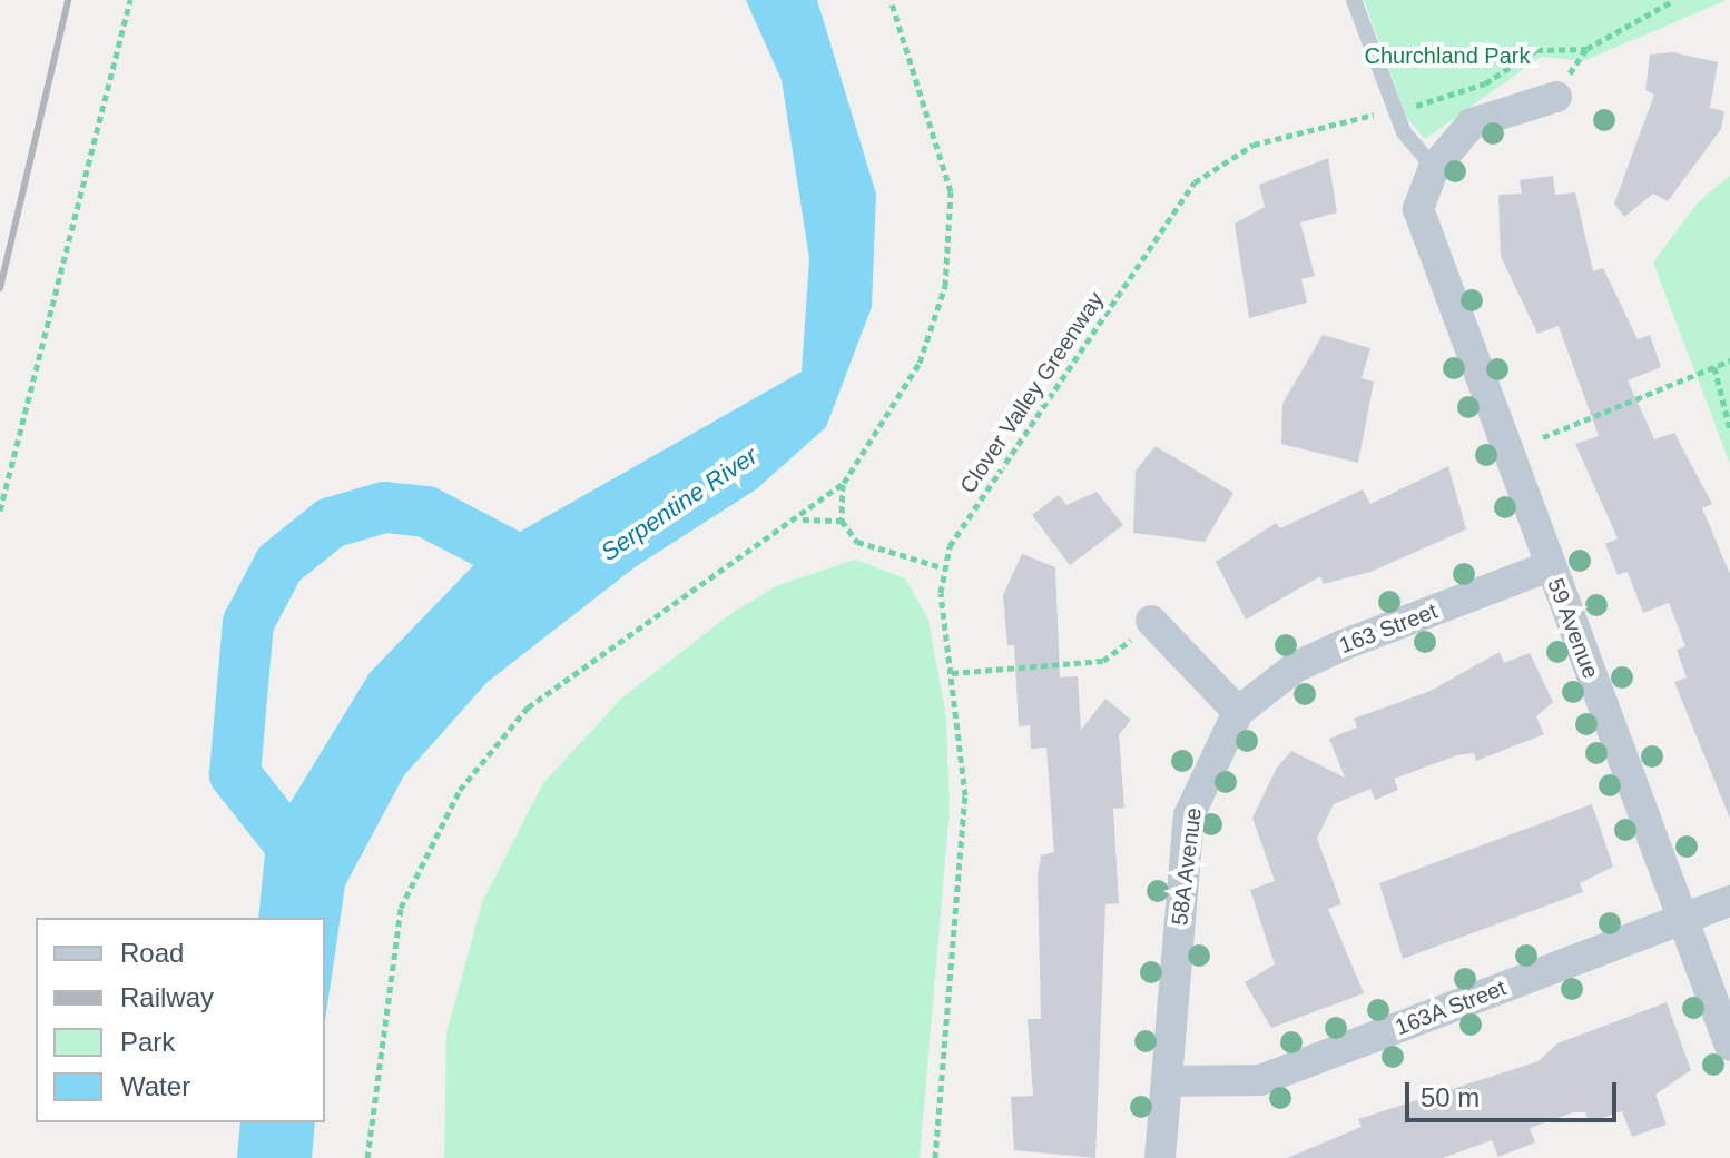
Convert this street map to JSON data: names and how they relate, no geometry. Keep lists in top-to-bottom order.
{
  "streets": {
    "street": [
      "163 Street",
      "59 Avenue",
      "58A Avenue",
      "163A Street"
    ],
    "path": ["Clover Valley Greenway"]
  },
  "crossings": [
    ["163 Street", "59 Avenue"],
    ["163 Street", "58A Avenue"],
    ["59 Avenue", "163A Street"],
    ["58A Avenue", "163A Street"]
  ],
  "water": ["Serpentine River"],
  "parks": ["Churchland Park"],
  "legend": [
    "Road",
    "Railway",
    "Park",
    "Water"
  ],
  "scale_bar": "50 m"
}
